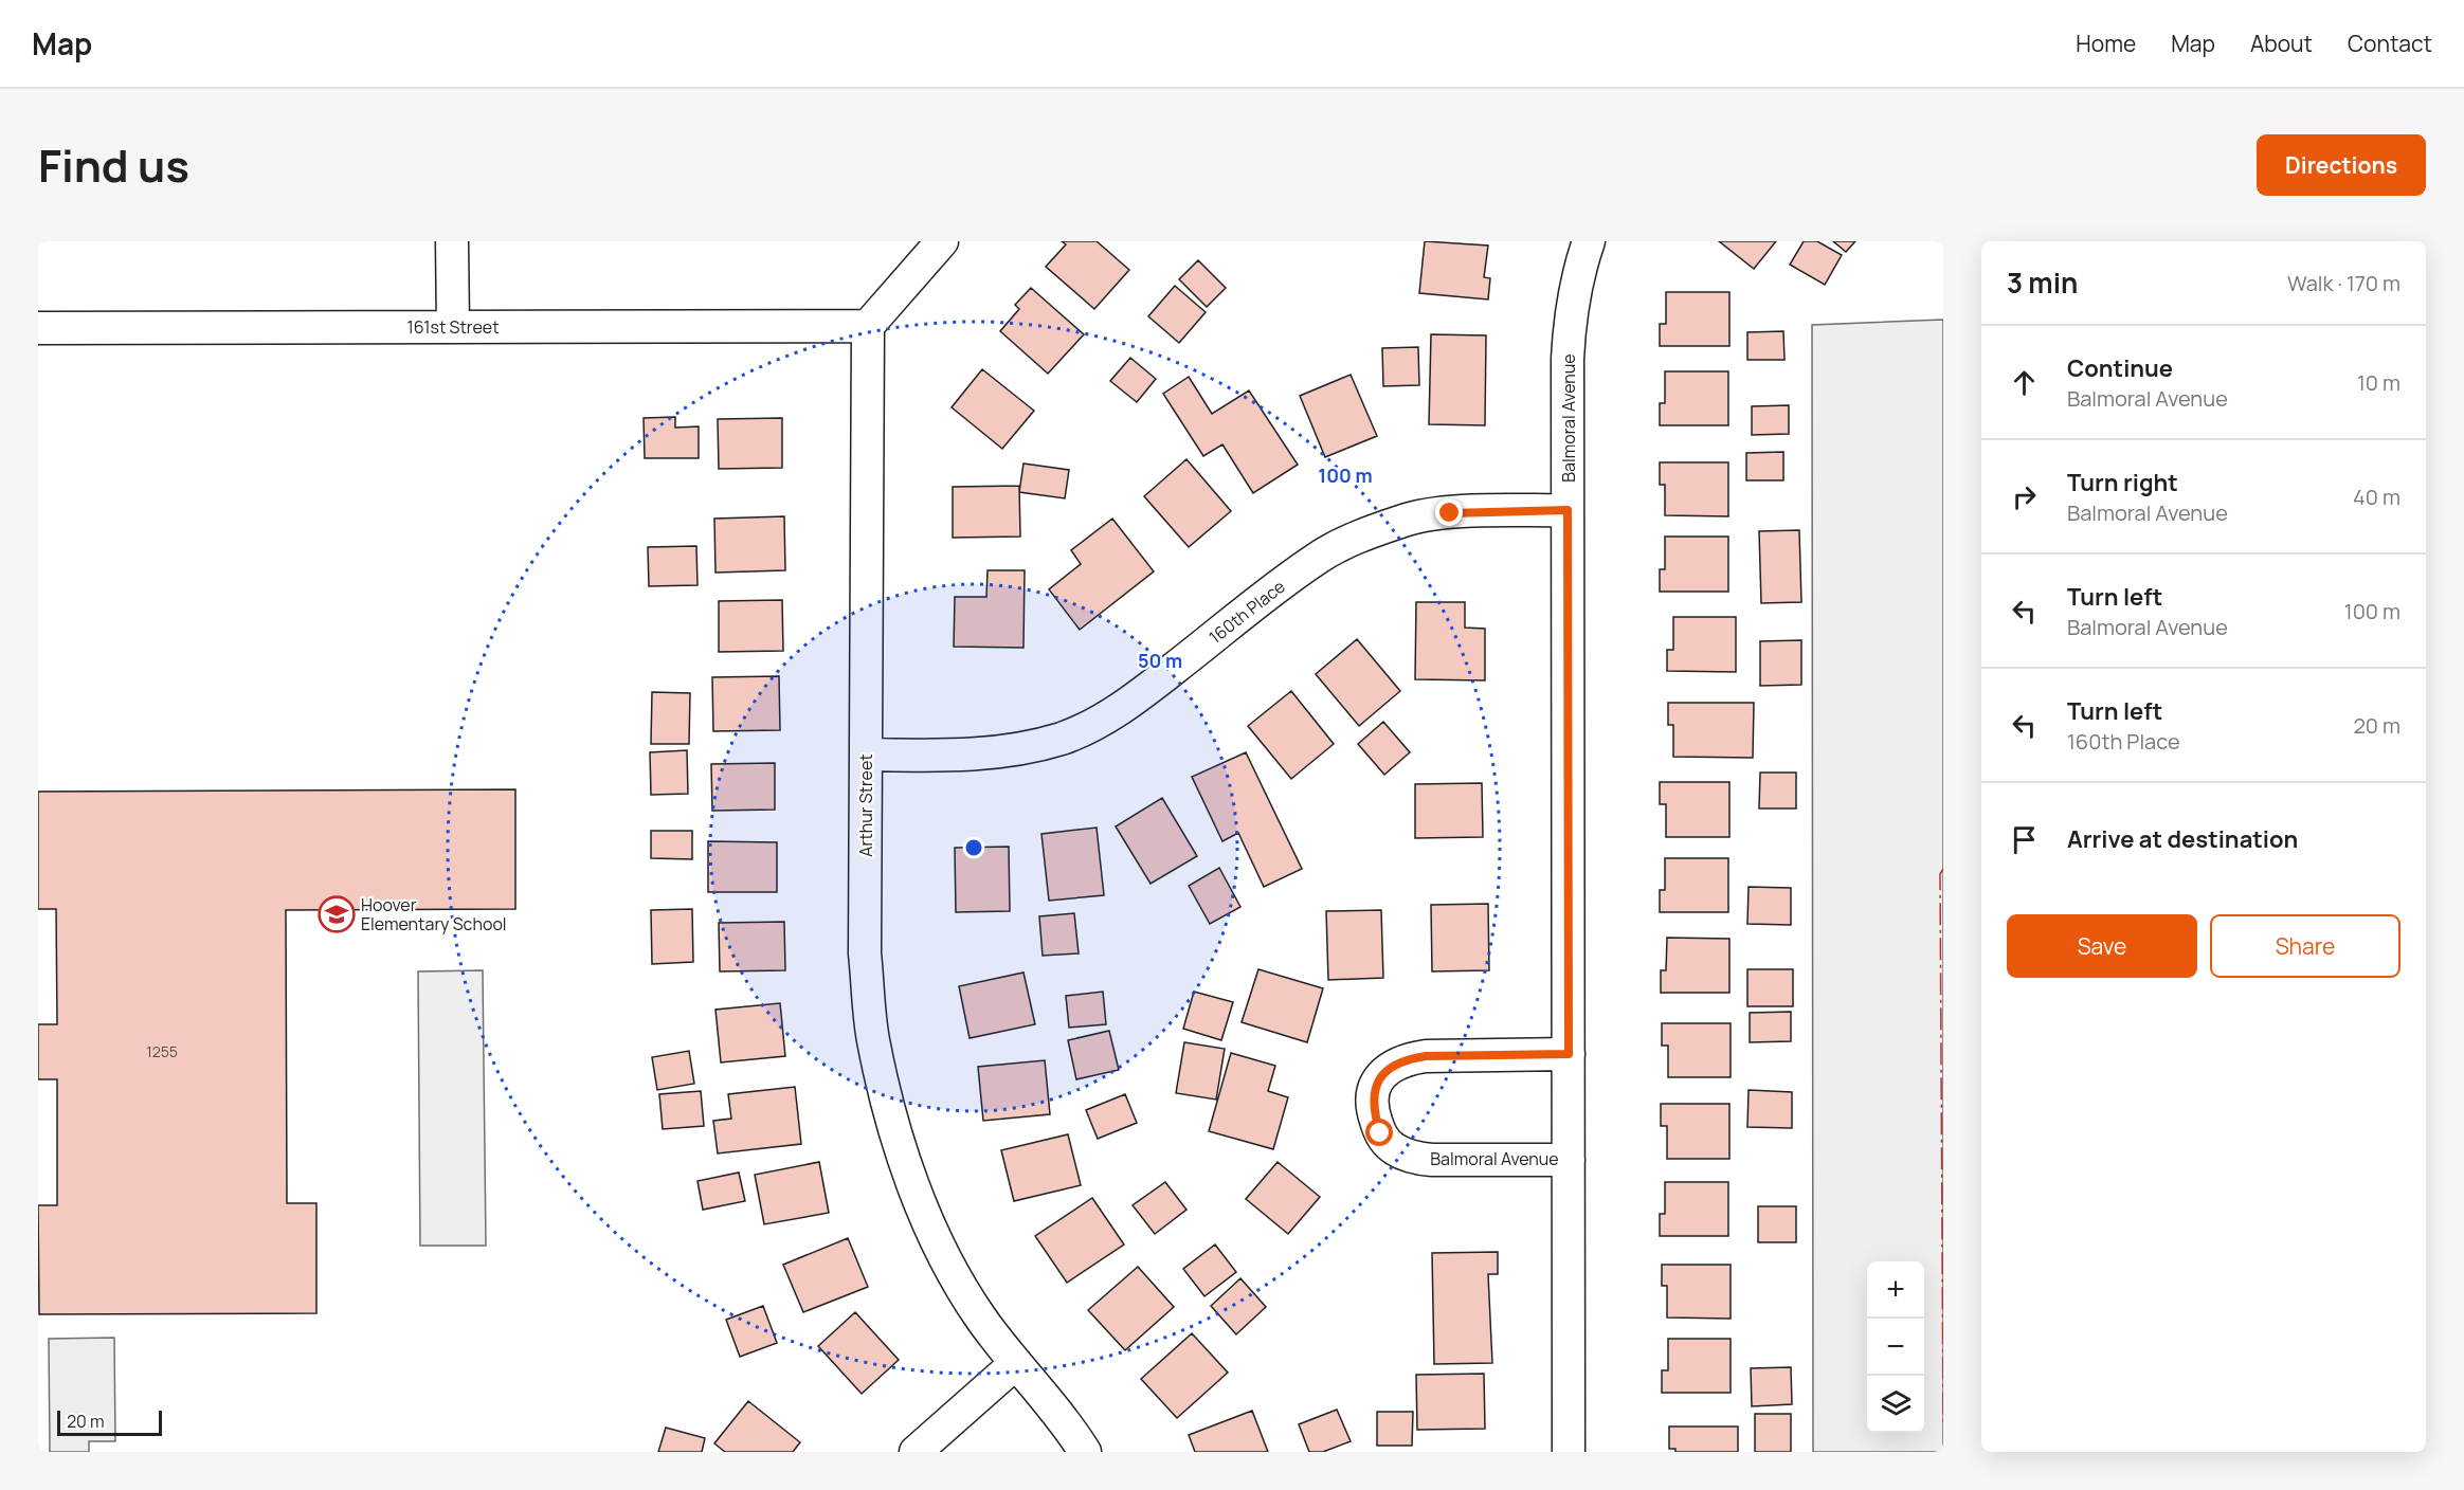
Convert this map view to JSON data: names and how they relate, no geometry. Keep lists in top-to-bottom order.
{
  "streets": {
    "street": [
      "161st Street",
      "Balmoral Avenue",
      "160th Place",
      "Arthur Street"
    ]
  },
  "crossings": [
    ["161st Street", "Arthur Street"],
    ["Balmoral Avenue", "160th Place"],
    ["160th Place", "Arthur Street"]
  ],
  "places": {
    "school or university": ["Hoover Elementary School"]
  },
  "house_numbers": ["1255"],
  "scale_bar": "20 m",
  "page": {
    "header": "Map",
    "nav": [
      "Home",
      "Map",
      "About",
      "Contact"
    ],
    "title": "Find us",
    "buttons": [
      "Directions",
      ["Save", "Share"]
    ],
    "heading": ["3 min", "Walk · 170 m"],
    "list": [
      ["Continue", "Balmoral Avenue", "10 m"],
      ["Turn right", "Balmoral Avenue", "40 m"],
      ["Turn left", "Balmoral Avenue", "100 m"],
      ["Turn left", "160th Place", "20 m"],
      "Arrive at destination"
    ],
    "map_buttons": ["+", "−"],
    "scale": "20 m"
  },
  "rings": ["100 m", "50 m"]
}
